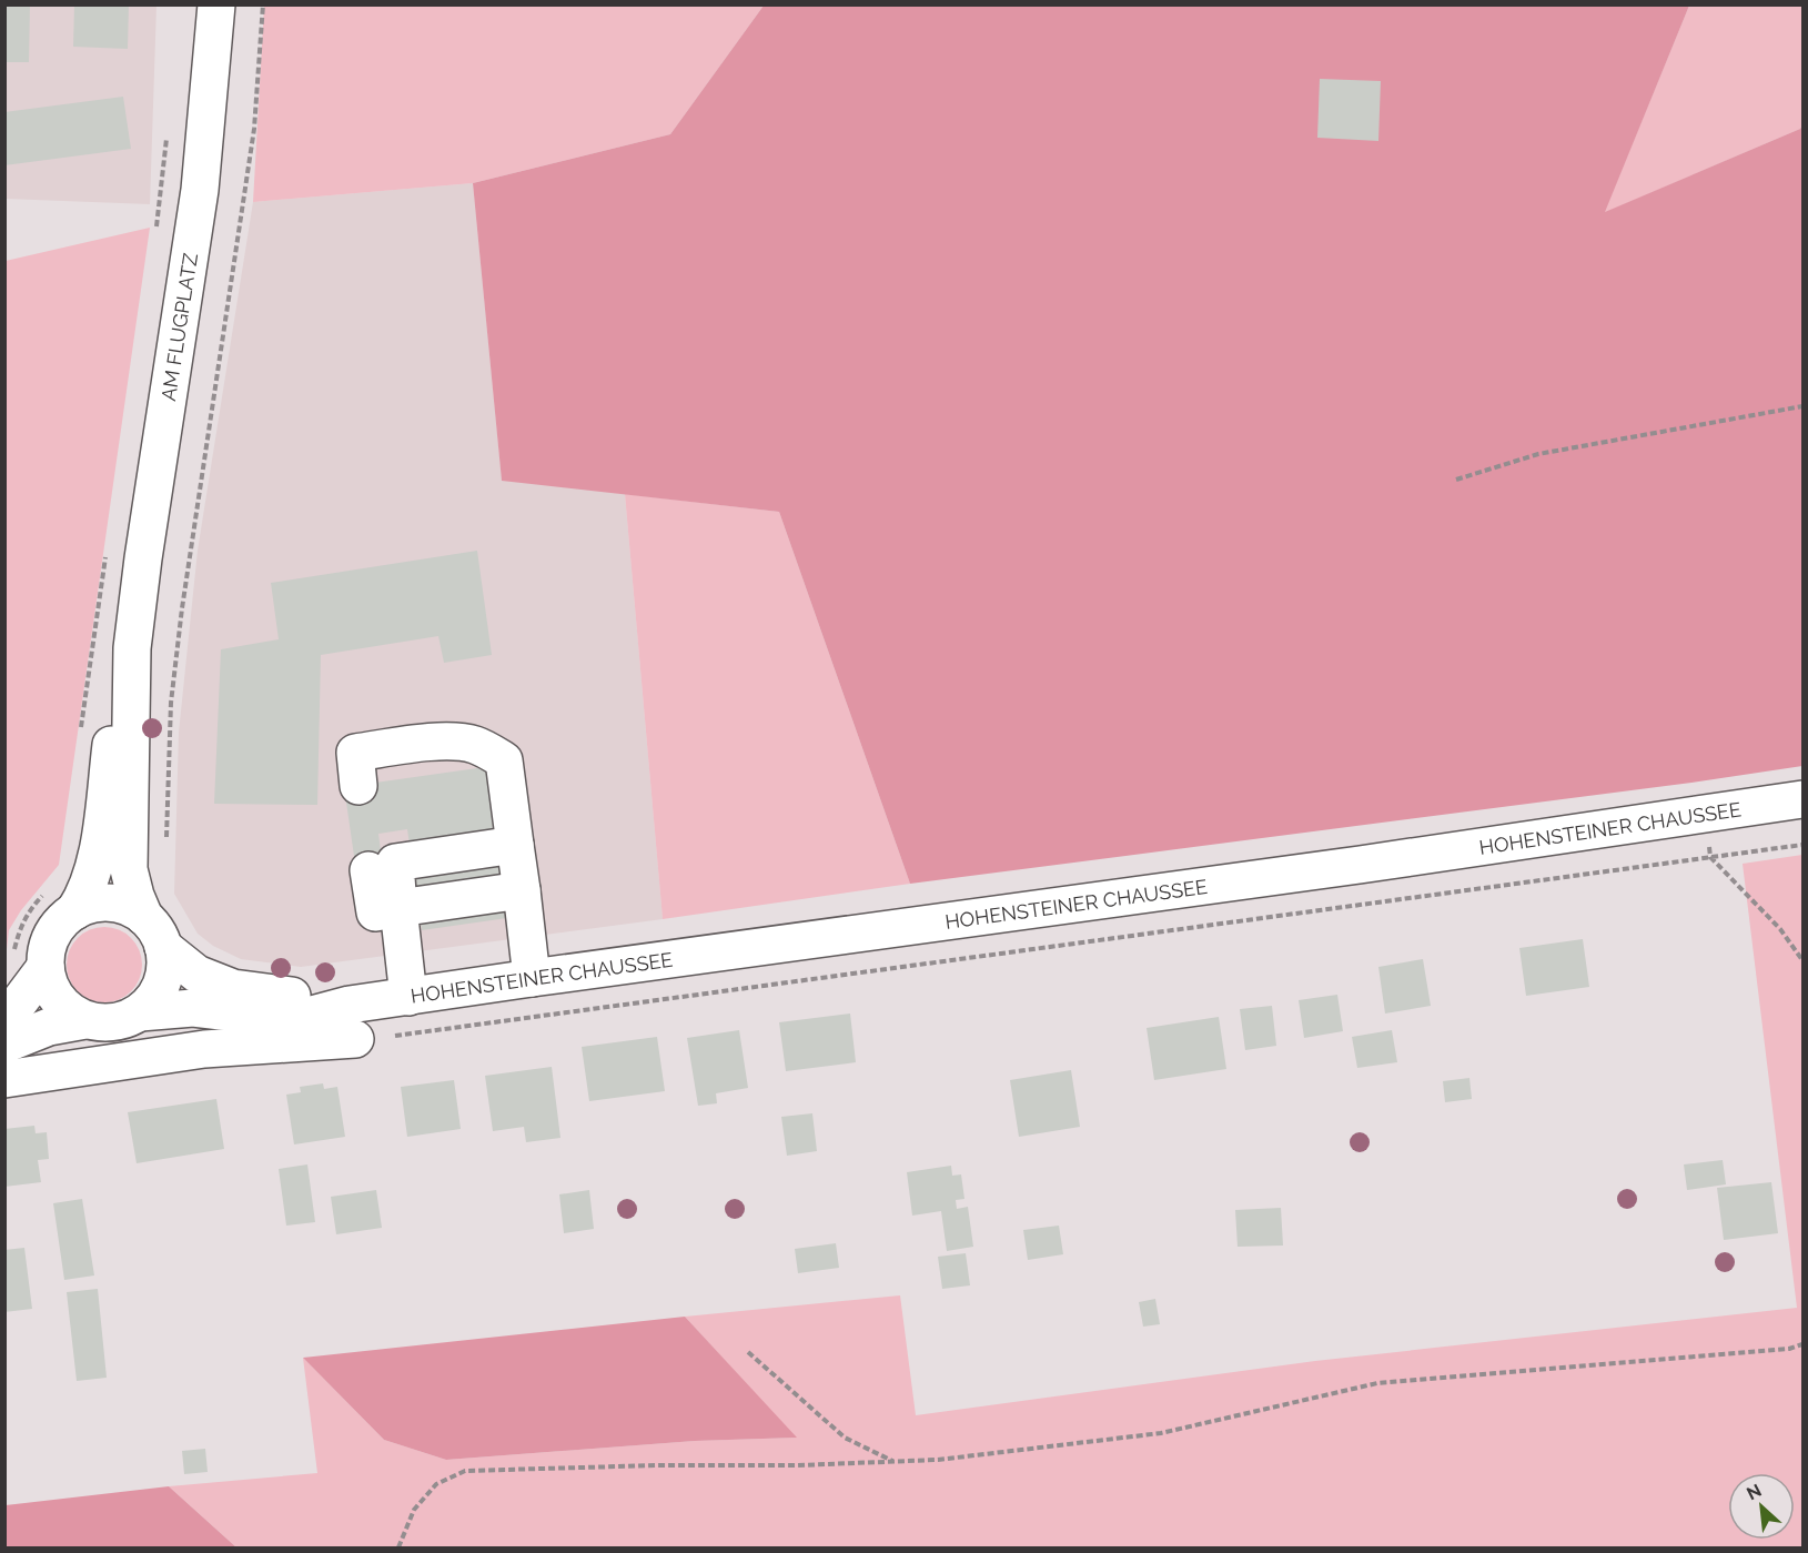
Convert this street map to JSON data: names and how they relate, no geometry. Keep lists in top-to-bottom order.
{
  "streets": {
    "main road": ["AM FLUGPLATZ", "HOHENSTEINER CHAUSSEE"]
  },
  "crossings": [
    ["AM FLUGPLATZ", "HOHENSTEINER CHAUSSEE"]
  ],
  "north": "top left"
}
